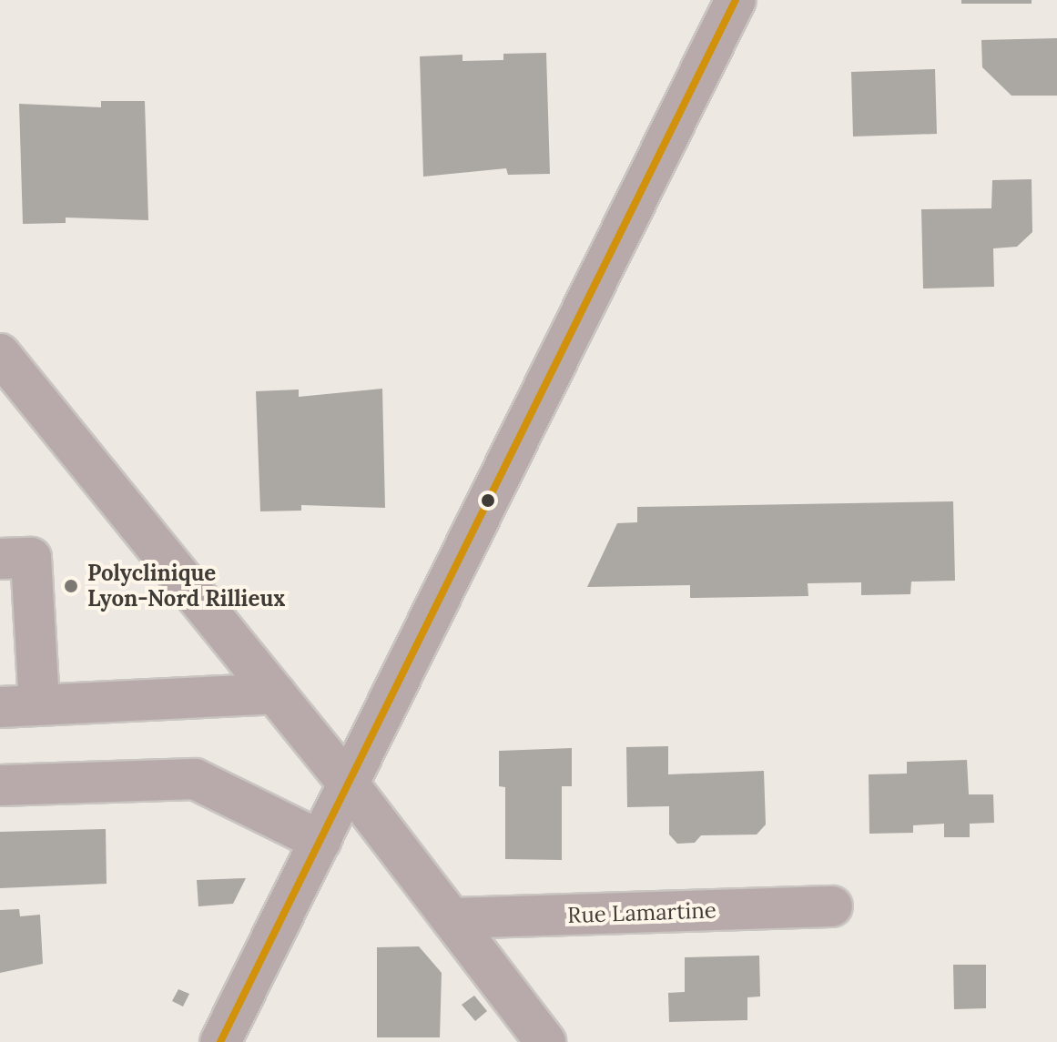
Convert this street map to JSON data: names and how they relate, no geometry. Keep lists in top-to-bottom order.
{
  "streets": {
    "street": ["Rue Lamartine"]
  },
  "places": ["Polyclinique Lyon-Nord Rillieux"]
}
